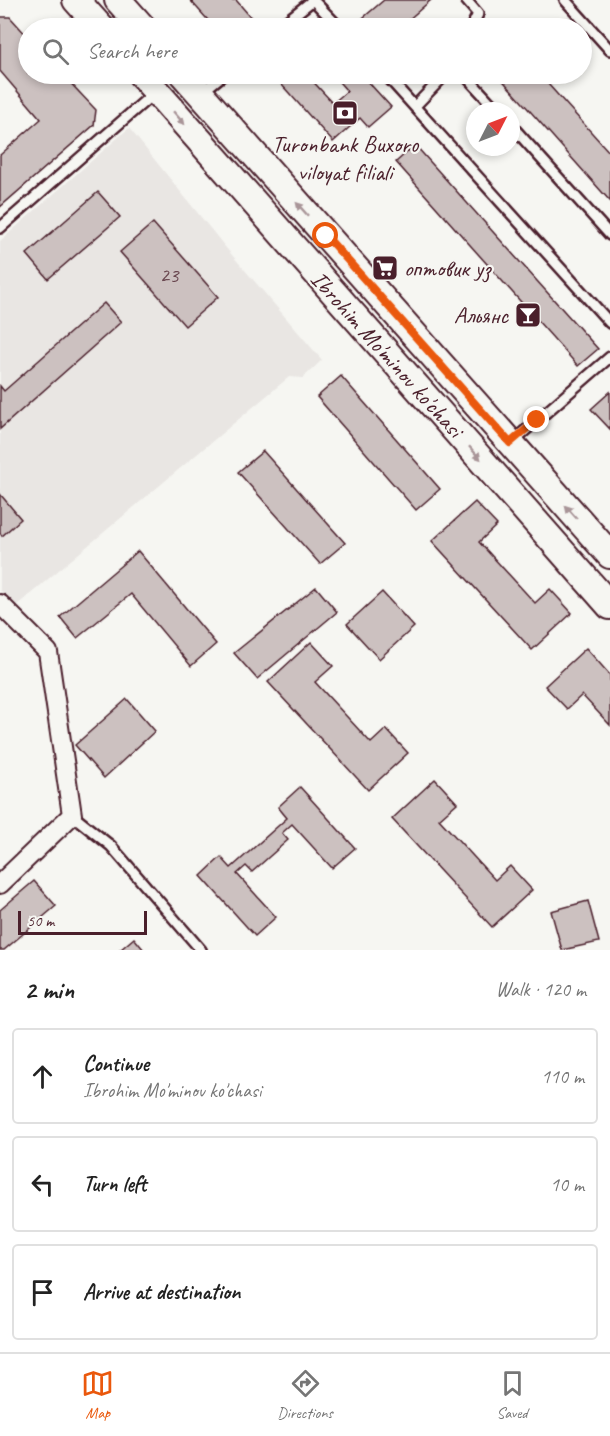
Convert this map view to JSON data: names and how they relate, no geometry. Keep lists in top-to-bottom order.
{
  "streets": {
    "main road": ["Ibrohim Mo'minov ko'chasi"]
  },
  "places": {
    "bank": ["Turonbank Buxoro viloyat filiali"],
    "supermarket": ["оптовик уз"],
    "bar": ["Альянс"]
  },
  "house_numbers": ["23"],
  "scale_bar": "50 m",
  "north": "top right",
  "page": {
    "search": "Search here",
    "scale": "50 m",
    "heading": ["2 min", "Walk · 120 m"],
    "list": [
      ["Continue", "Ibrohim Mo'minov ko'chasi", "110 m"],
      ["Turn left", "10 m"],
      "Arrive at destination"
    ],
    "nav": ["Map", "Directions", "Saved"]
  }
}
